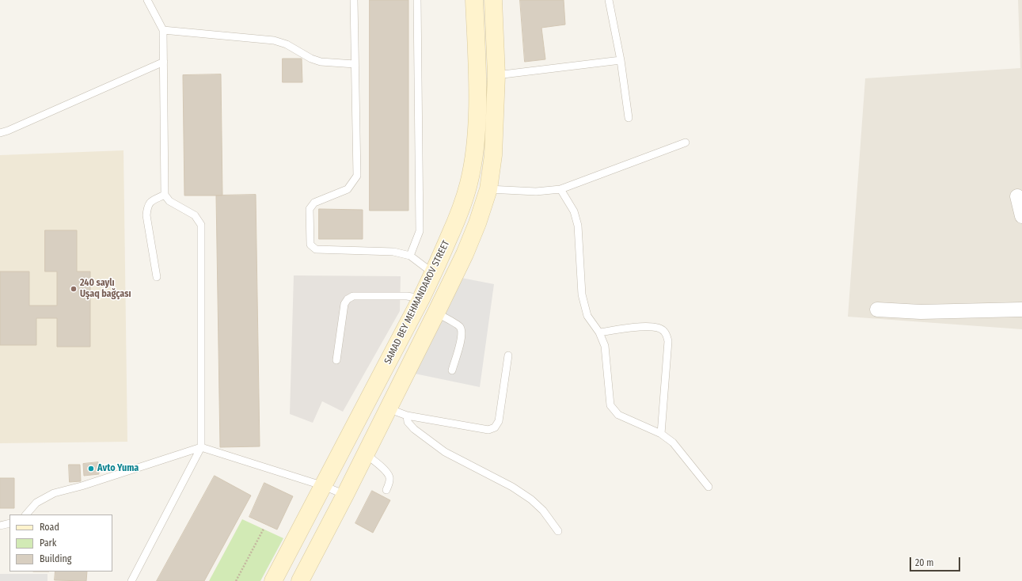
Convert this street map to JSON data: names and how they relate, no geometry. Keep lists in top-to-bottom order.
{
  "streets": {
    "main road": ["SAMAD BEY MEHMANDAROV STREET"]
  },
  "places": ["240 saylı Uşaq bağçası", "Avto Yuma"],
  "legend": ["Road", "Park", "Building"],
  "scale_bar": "20 m"
}
